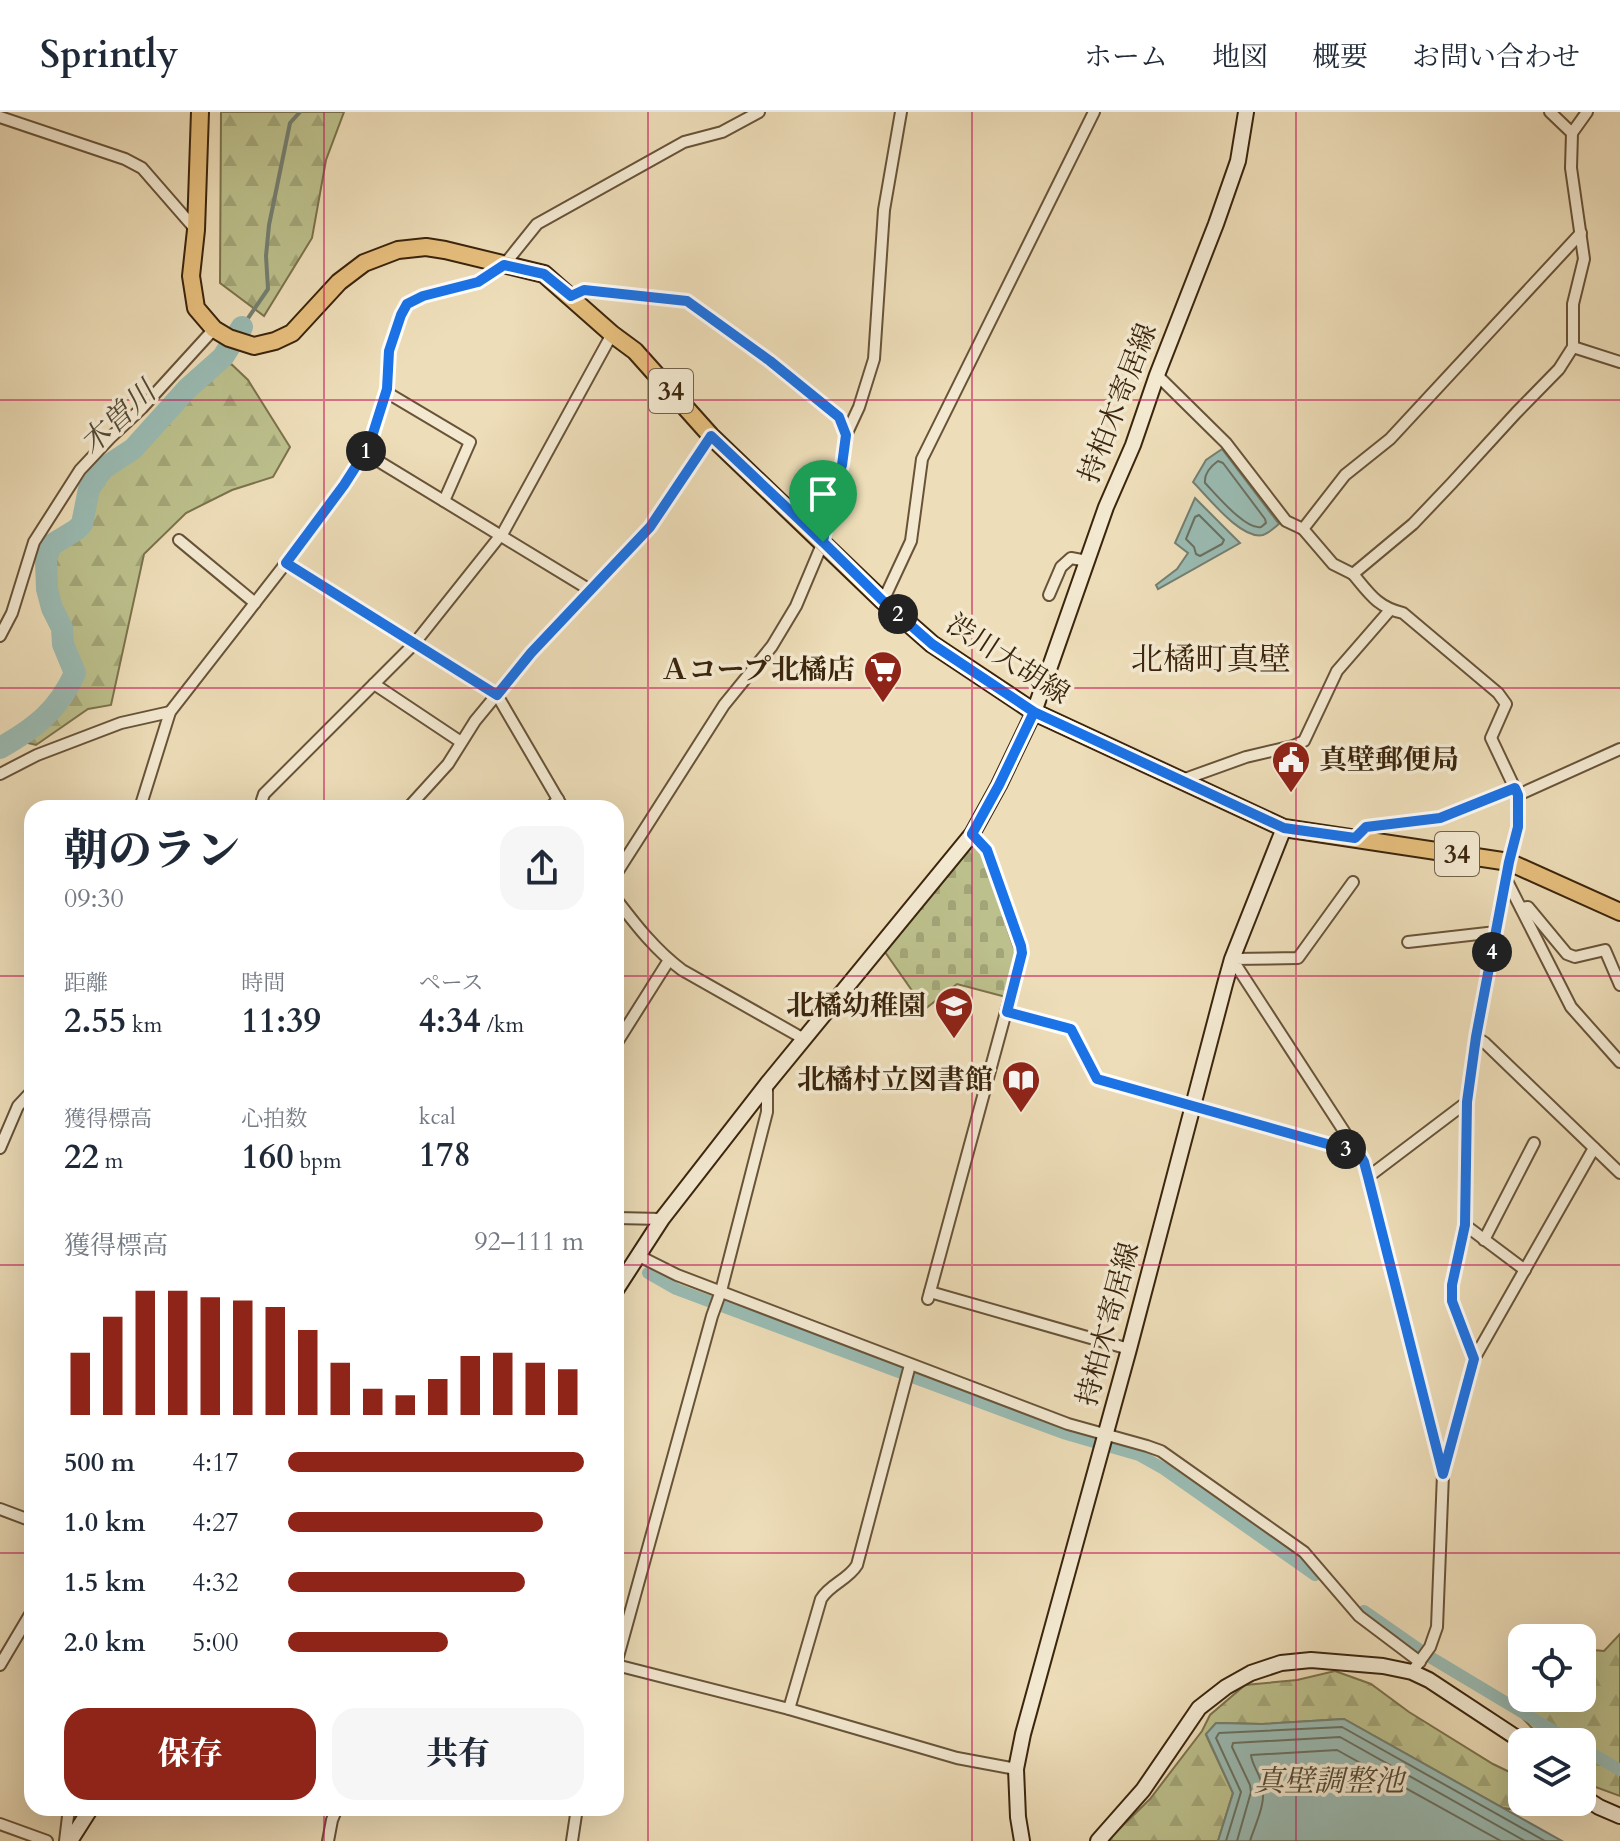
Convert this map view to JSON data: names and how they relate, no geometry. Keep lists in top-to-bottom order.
{
  "streets": {
    "main road": ["34", "持柏木寄居線", "渋川大胡線"]
  },
  "crossings": [
    ["持柏木寄居線", "渋川大胡線"]
  ],
  "districts": ["北橘町真壁"],
  "water": ["木曽川", "真壁調整池"],
  "places": {
    "supermarket": ["Ａコープ北橘店"],
    "public building": ["真壁郵便局"],
    "school or university": ["北橘幼稚園"],
    "library": ["北橘村立図書館"]
  },
  "page": {
    "header": "Sprintly",
    "nav": [
      "ホーム",
      "地図",
      "概要",
      "お問い合わせ"
    ],
    "pins": [
      "1",
      "2",
      "4",
      "3"
    ],
    "heading": ["朝のラン", "09:30"],
    "stats": [
      ["距離", "2.55 km"],
      ["時間", "11:39"],
      ["ペース", "4:34 /km"],
      ["獲得標高", "22 m"],
      ["心拍数", "160 bpm"],
      ["kcal", "178"]
    ],
    "chart": ["獲得標高", "92–111 m"],
    "list": [
      {
        "name": "500 m",
        "note": "4:17"
      },
      {
        "name": "1.0 km",
        "note": "4:27"
      },
      {
        "name": "1.5 km",
        "note": "4:32"
      },
      {
        "name": "2.0 km",
        "note": "5:00"
      }
    ],
    "buttons": ["保存", "共有"]
  }
}
